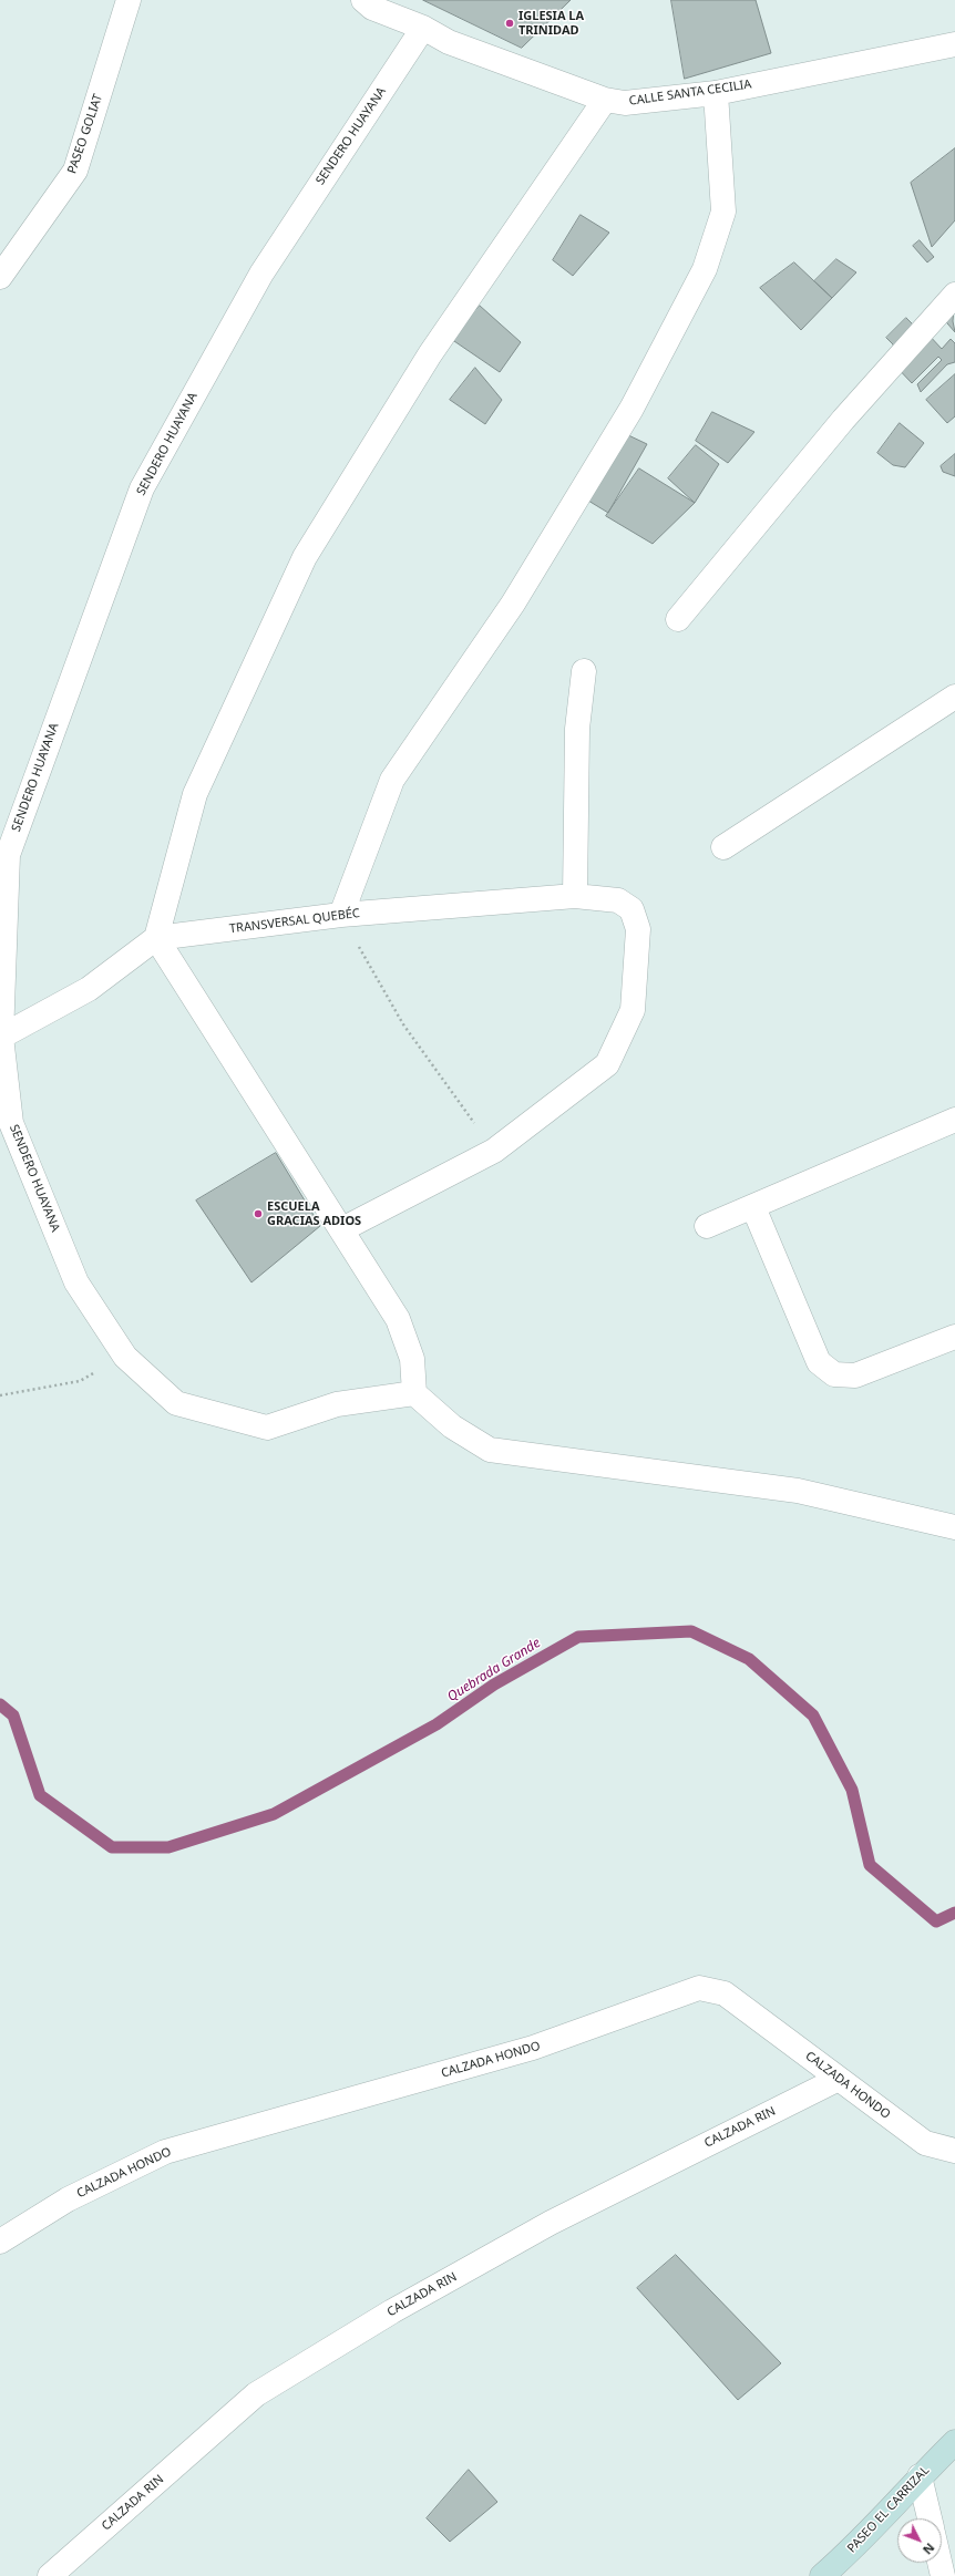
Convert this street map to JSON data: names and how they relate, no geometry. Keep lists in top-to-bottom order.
{
  "streets": {
    "street": [
      "CALLE SANTA CECILIA",
      "PASEO GOLIAT",
      "SENDERO HUAYANA",
      "TRANSVERSAL QUEBÉC",
      "CALZADA HONDO",
      "CALZADA RIN",
      "PASEO EL CARRIZAL"
    ]
  },
  "crossings": [
    ["CALLE SANTA CECILIA", "SENDERO HUAYANA"],
    ["SENDERO HUAYANA", "TRANSVERSAL QUEBÉC"],
    ["CALZADA HONDO", "CALZADA RIN"]
  ],
  "water": ["Quebrada Grande"],
  "places": ["IGLESIA LA TRINIDAD", "ESCUELA GRACIAS ADIOS"],
  "north": "bottom right"
}
